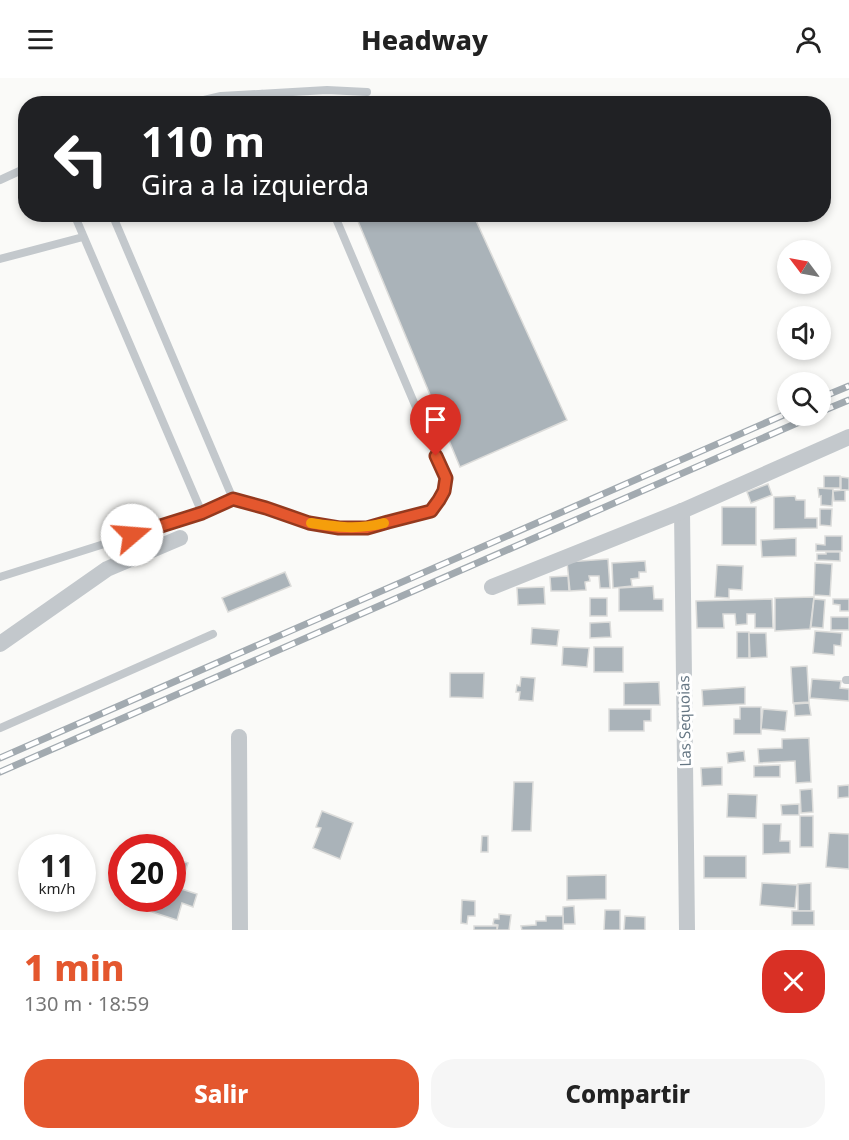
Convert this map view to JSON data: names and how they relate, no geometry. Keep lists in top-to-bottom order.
{
  "streets": {
    "street": ["Las Sequoias"]
  },
  "north": "top left",
  "page": {
    "header": "Headway",
    "turn": ["110 m", "Gira a la izquierda"],
    "speed": "11 km/h",
    "limit": "20",
    "heading": ["1 min", "130 m · 18:59"],
    "buttons": ["Salir", "Compartir"]
  }
}
